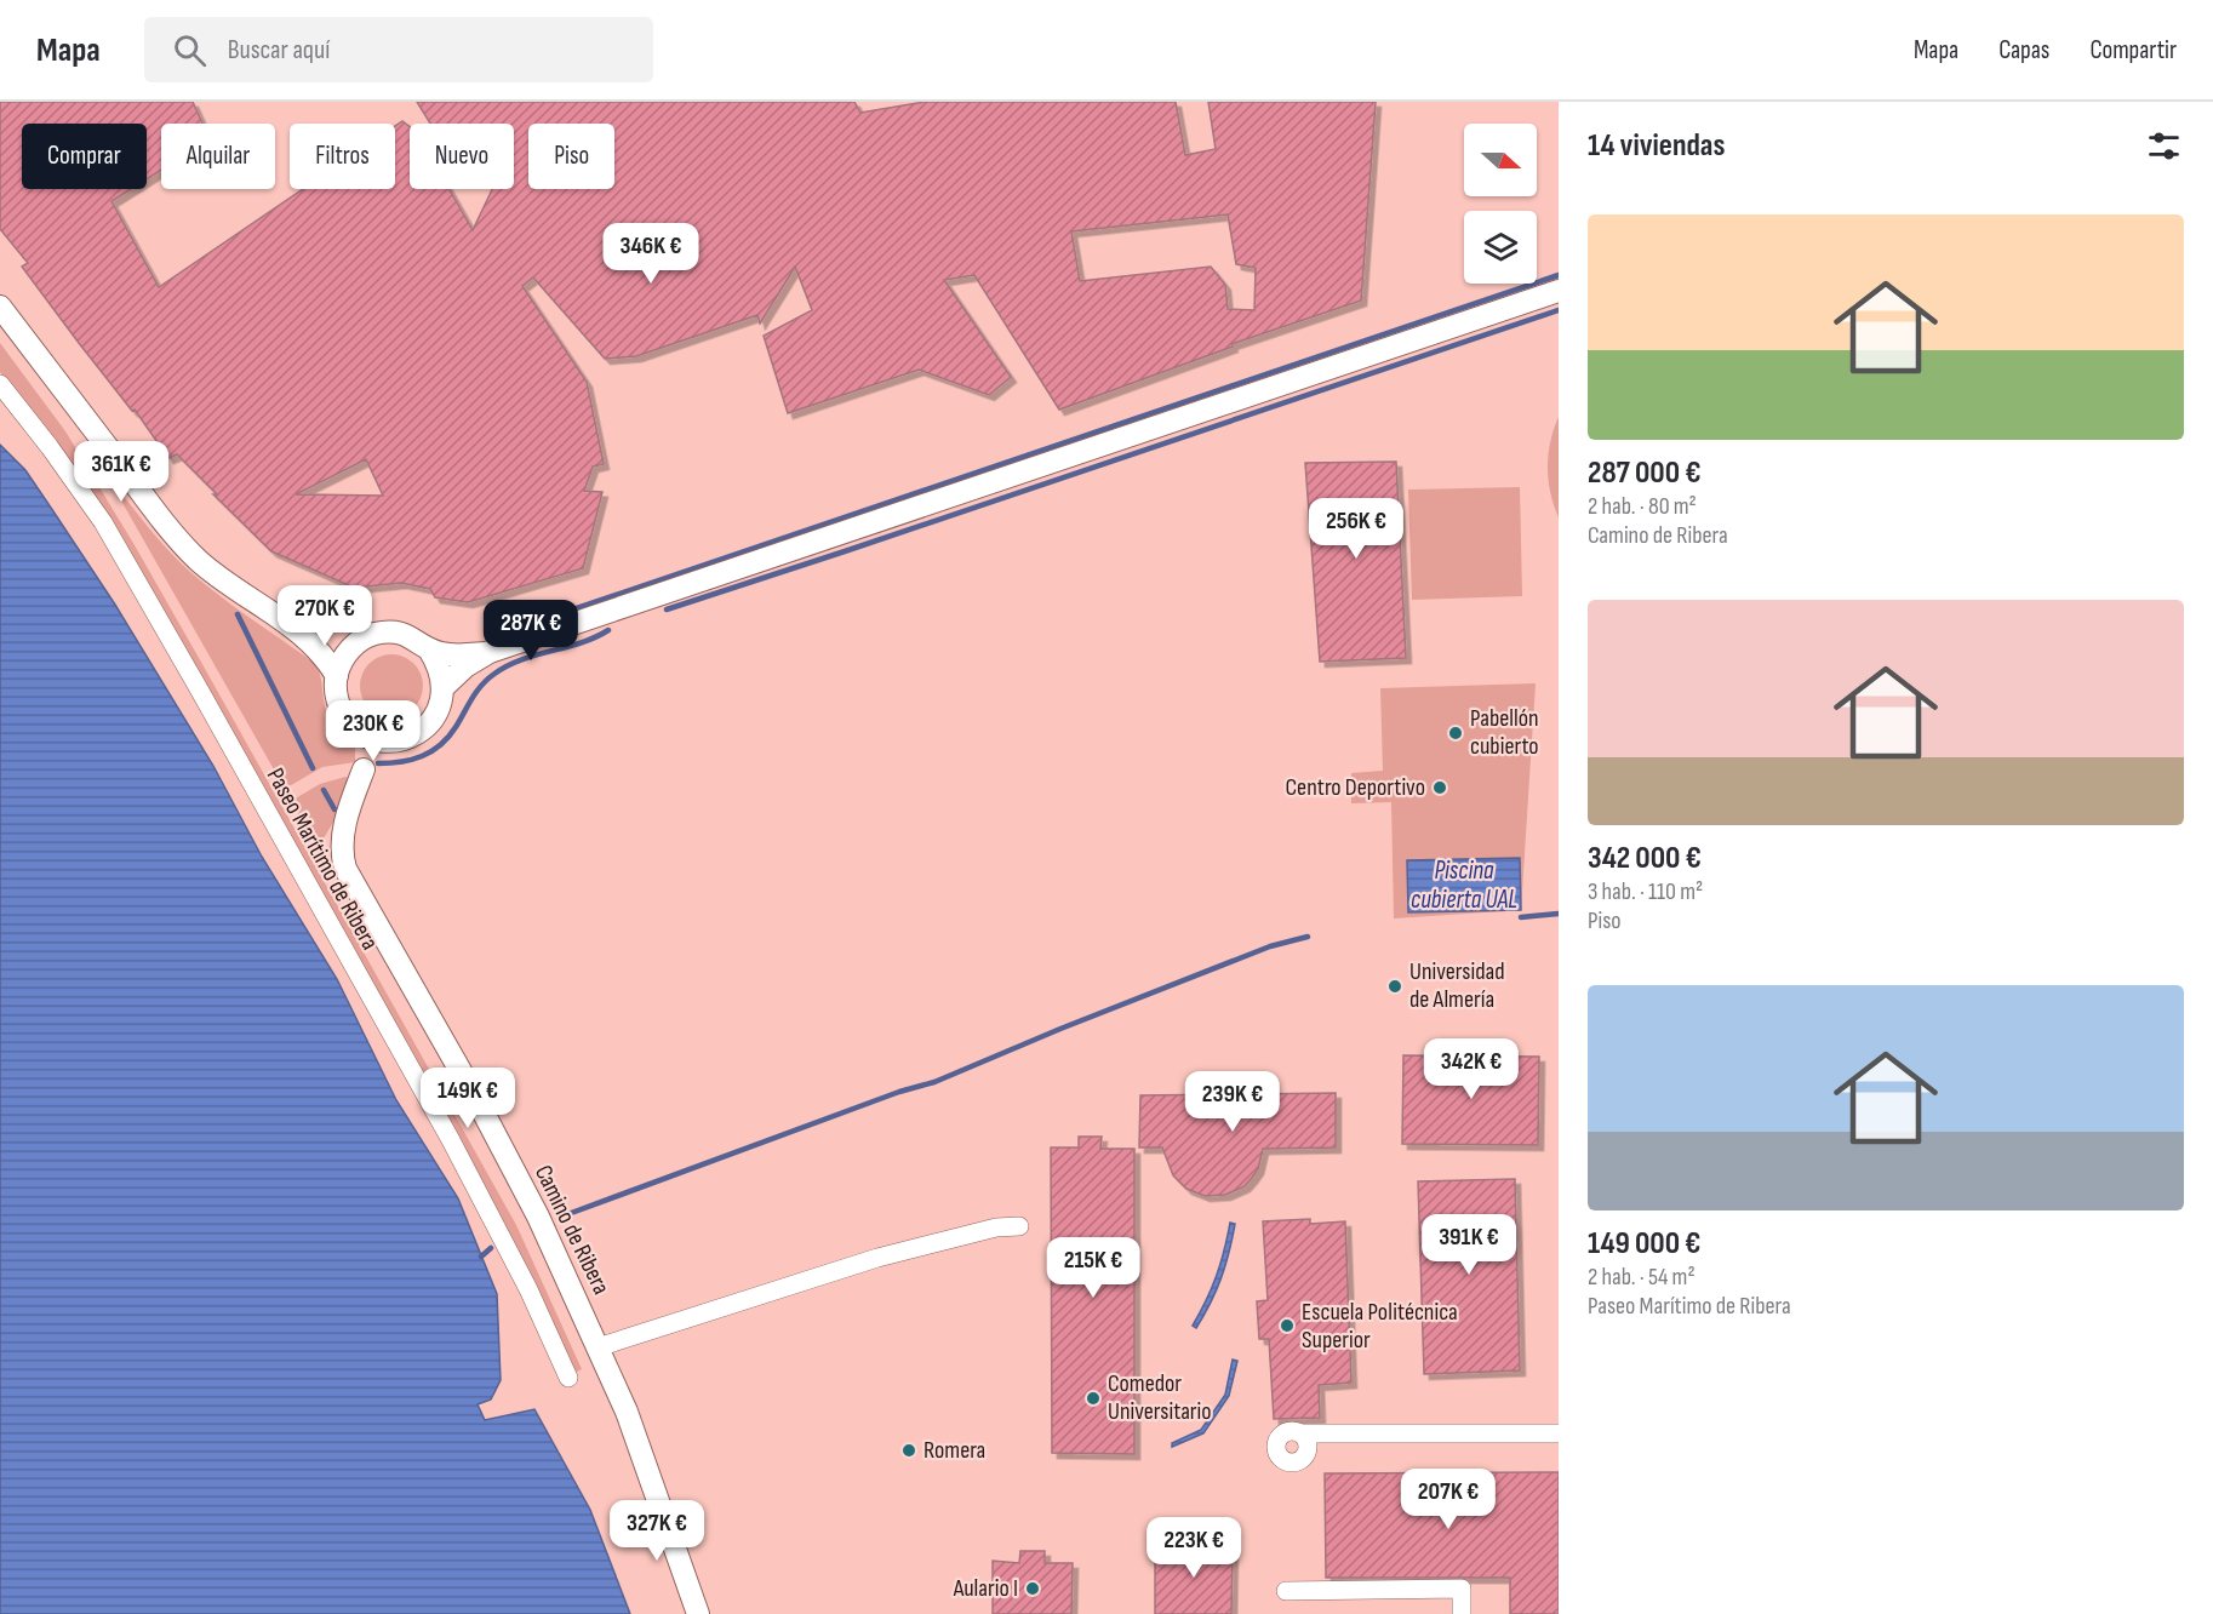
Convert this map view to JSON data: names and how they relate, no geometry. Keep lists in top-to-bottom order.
{
  "streets": {
    "main road": ["Camino de Ribera"],
    "street": ["Paseo Marítimo de Ribera"]
  },
  "water": ["Piscina cubierta UAL"],
  "places": [
    "Pabellón cubierto",
    "Centro Deportivo",
    "Universidad de Almería",
    "Escuela Politécnica Superior",
    "Comedor Universitario",
    "Romera",
    "Aulario I"
  ],
  "north": "right",
  "page": {
    "header": "Mapa",
    "search": "Buscar aquí",
    "nav": ["Mapa", "Capas", "Compartir"],
    "heading": "14 viviendas",
    "chip": [
      "Comprar",
      "Alquilar",
      "Filtros",
      "Nuevo",
      "Piso"
    ],
    "list": [
      {
        "name": "287 000 €",
        "note": "2 hab. · 80 m² · Camino de Ribera"
      },
      {
        "name": "342 000 €",
        "note": "3 hab. · 110 m² · Piso"
      },
      {
        "name": "149 000 €",
        "note": "2 hab. · 54 m² · Paseo Marítimo de Ribera"
      }
    ],
    "price": [
      "346K €",
      "361K €",
      "256K €",
      "270K €",
      "287K €",
      "230K €",
      "342K €",
      "149K €",
      "239K €",
      "391K €",
      "215K €",
      "207K €",
      "327K €",
      "223K €"
    ]
  }
}
